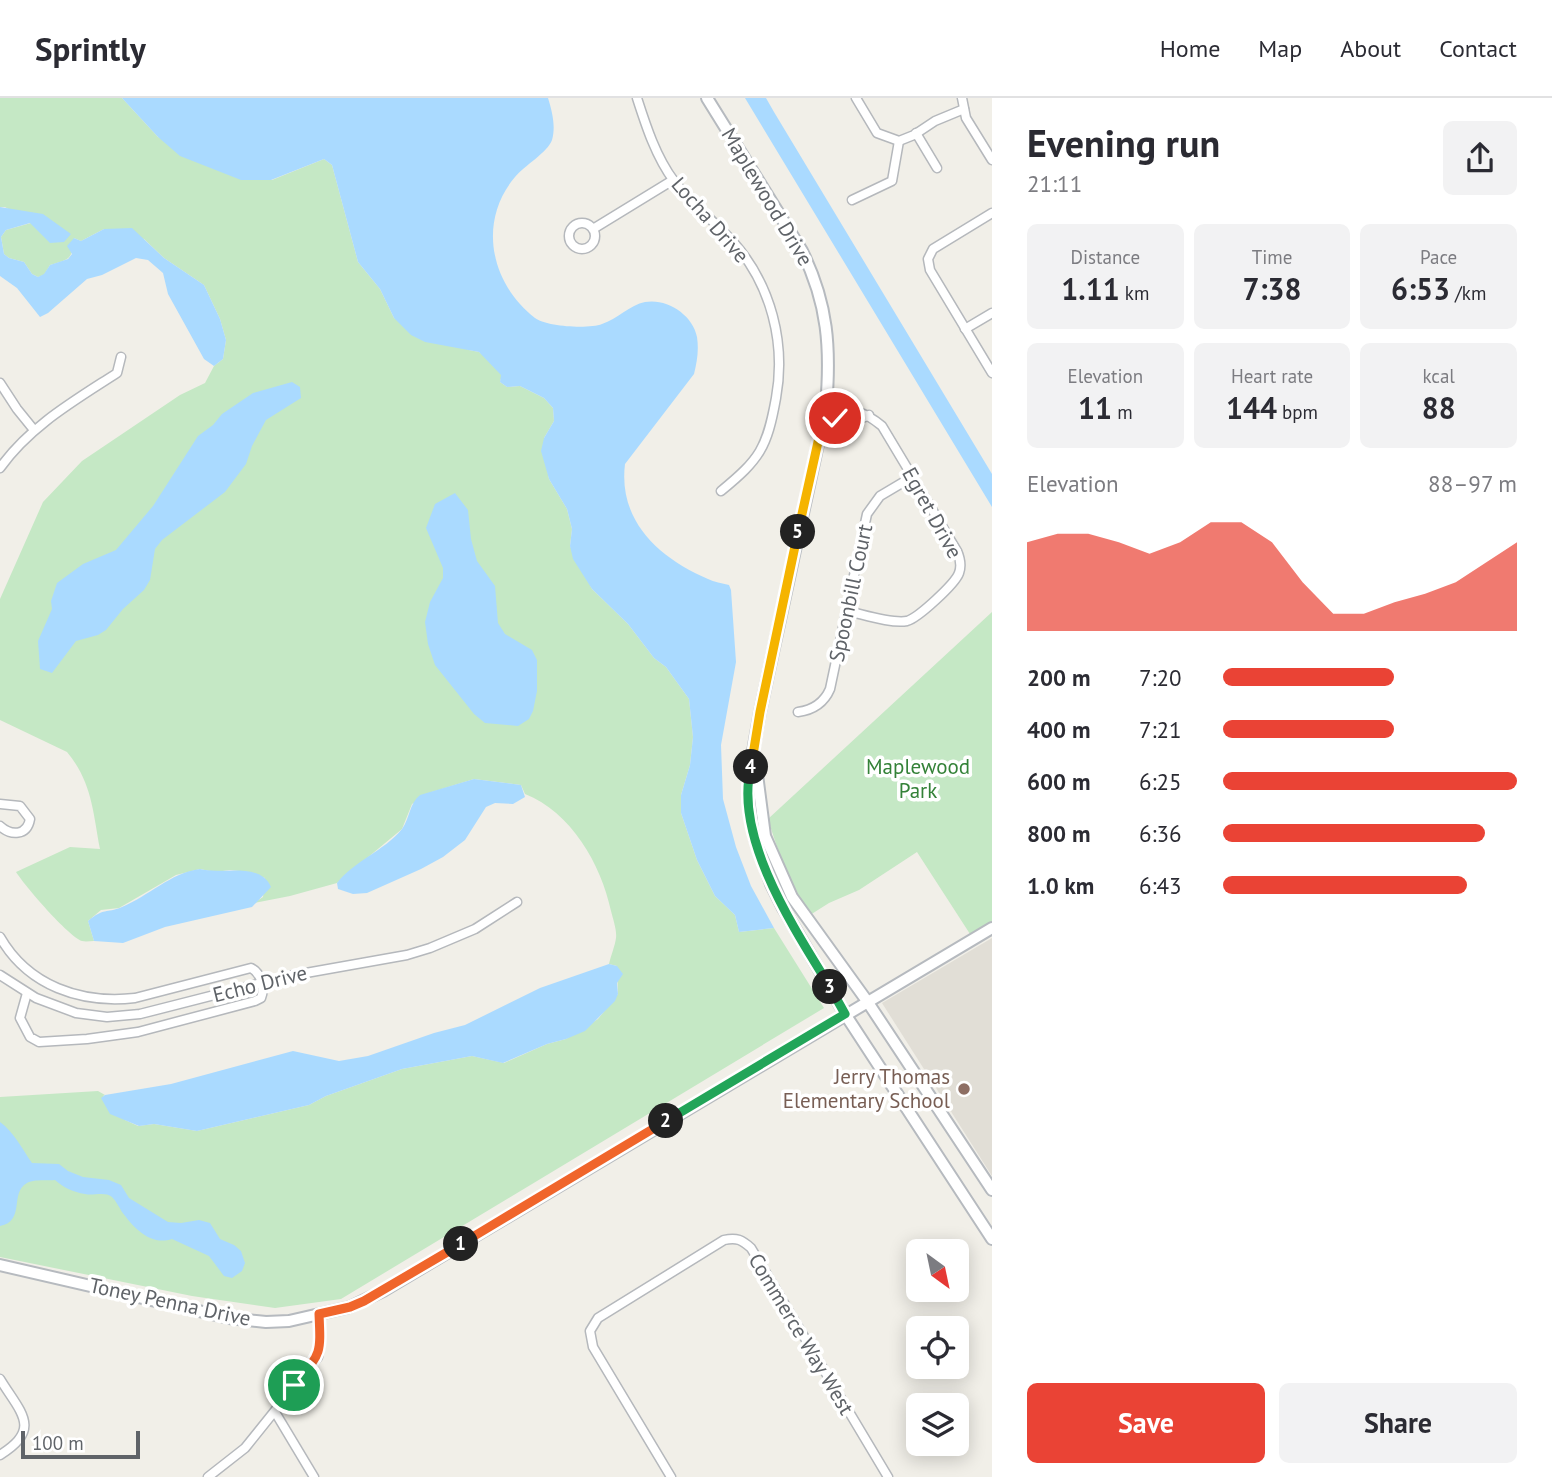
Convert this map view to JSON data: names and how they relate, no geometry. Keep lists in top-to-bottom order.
{
  "streets": {
    "street": [
      "Maplewood Drive",
      "Locha Drive",
      "Egret Drive",
      "Spoonbill Court",
      "Echo Drive",
      "Toney Penna Drive",
      "Commerce Way West"
    ]
  },
  "crossings": [
    ["Maplewood Drive", "Egret Drive"],
    ["Maplewood Drive", "Toney Penna Drive"],
    ["Egret Drive", "Spoonbill Court"]
  ],
  "parks": ["Maplewood Park"],
  "places": ["Jerry Thomas Elementary School"],
  "scale_bar": "100 m",
  "north": "bottom right",
  "page": {
    "header": "Sprintly",
    "nav": [
      "Home",
      "Map",
      "About",
      "Contact"
    ],
    "heading": ["Evening run", "21:11"],
    "stats": [
      ["Distance", "1.11 km"],
      ["Time", "7:38"],
      ["Pace", "6:53 /km"],
      ["Elevation", "11 m"],
      ["Heart rate", "144 bpm"],
      ["kcal", "88"]
    ],
    "chart": ["Elevation", "88–97 m"],
    "pins": [
      "5",
      "4",
      "3",
      "2",
      "1"
    ],
    "list": [
      {
        "name": "200 m",
        "note": "7:20"
      },
      {
        "name": "400 m",
        "note": "7:21"
      },
      {
        "name": "600 m",
        "note": "6:25"
      },
      {
        "name": "800 m",
        "note": "6:36"
      },
      {
        "name": "1.0 km",
        "note": "6:43"
      }
    ],
    "buttons": ["Save", "Share"],
    "scale": "100 m"
  }
}
